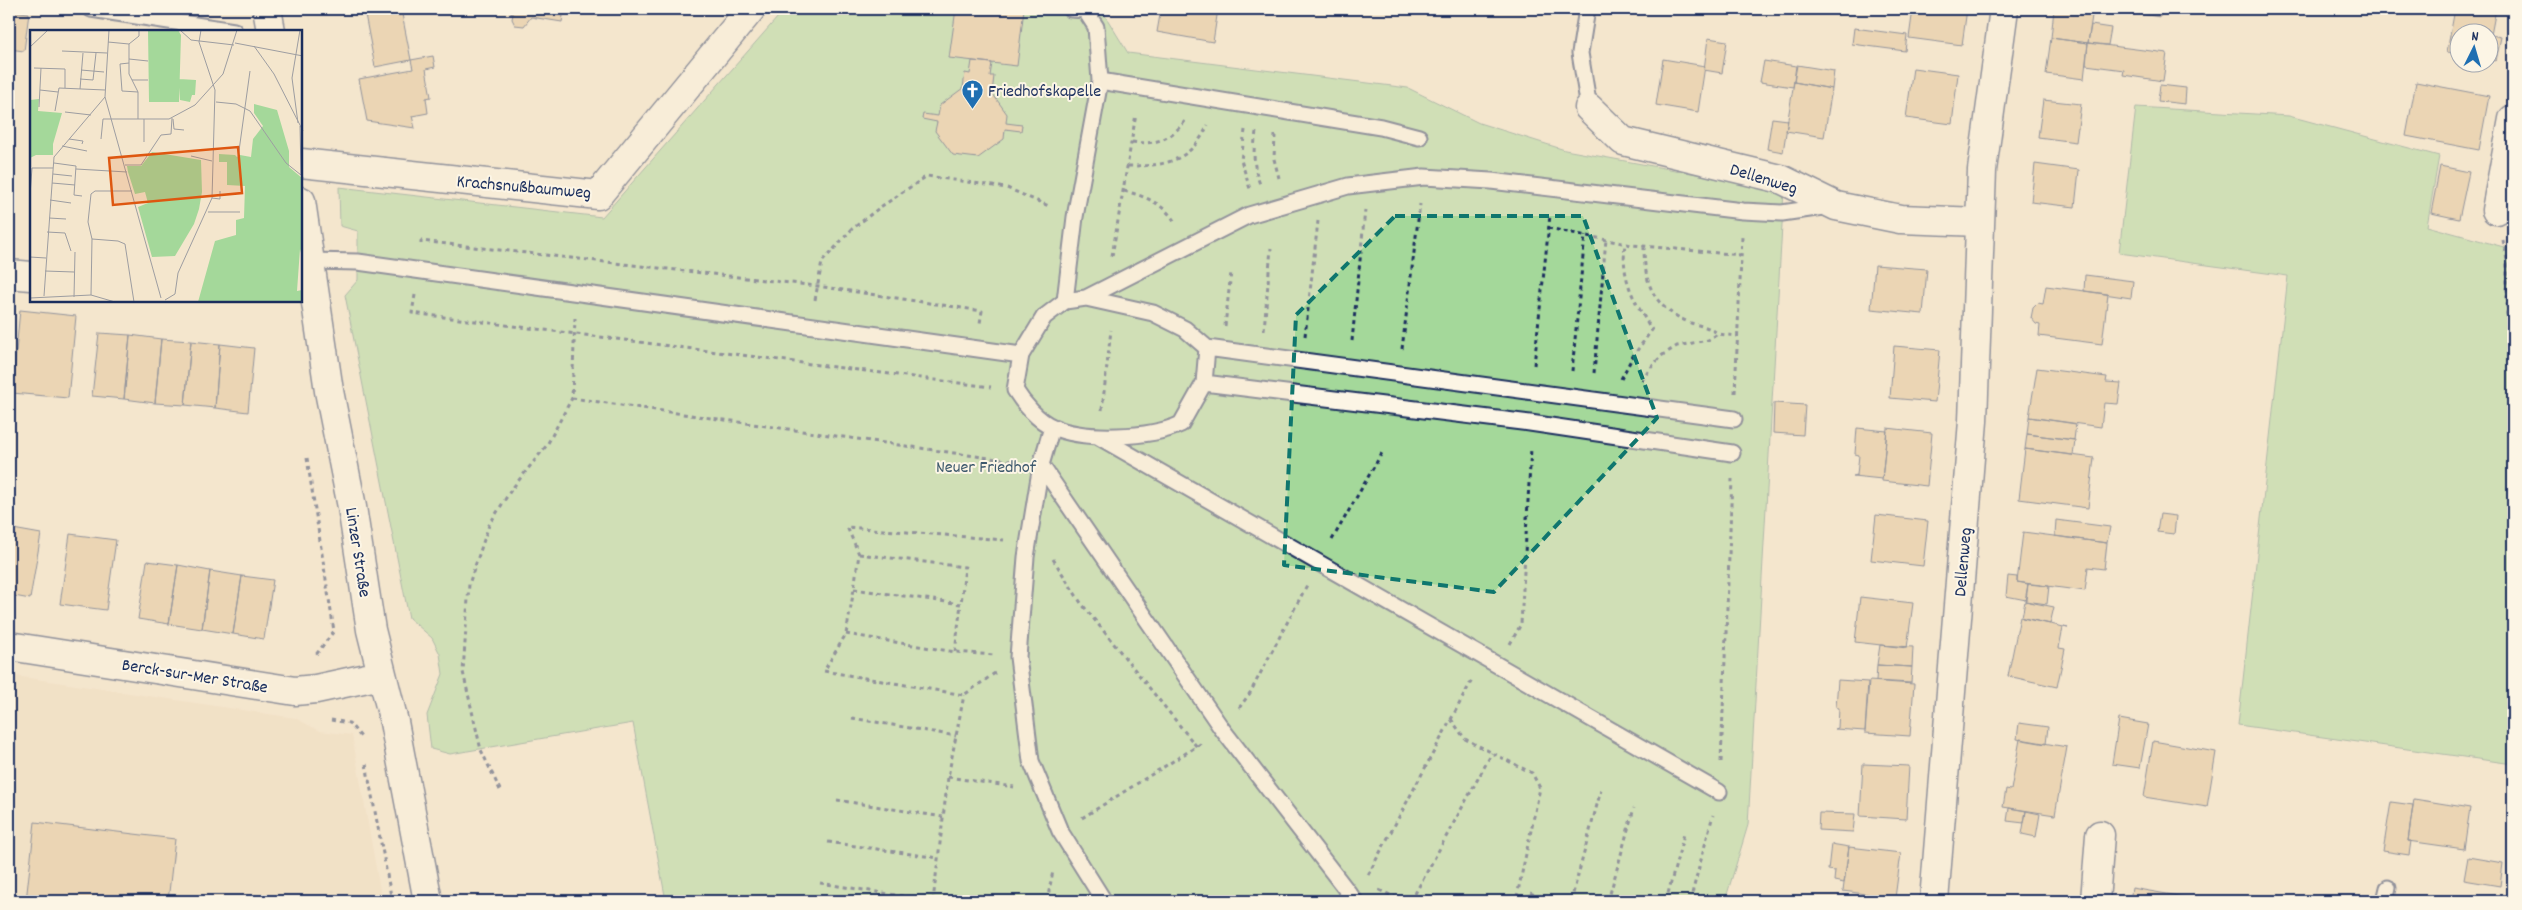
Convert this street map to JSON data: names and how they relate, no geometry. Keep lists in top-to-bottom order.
{
  "streets": {
    "street": [
      "Dellenweg",
      "Krachsnußbaumweg",
      "Linzer Straße",
      "Berck-sur-Mer Straße"
    ]
  },
  "crossings": [
    ["Linzer Straße", "Berck-sur-Mer Straße"]
  ],
  "parks": ["Neuer Friedhof"],
  "places": {
    "church": ["Friedhofskapelle"]
  },
  "north": "top"
}
